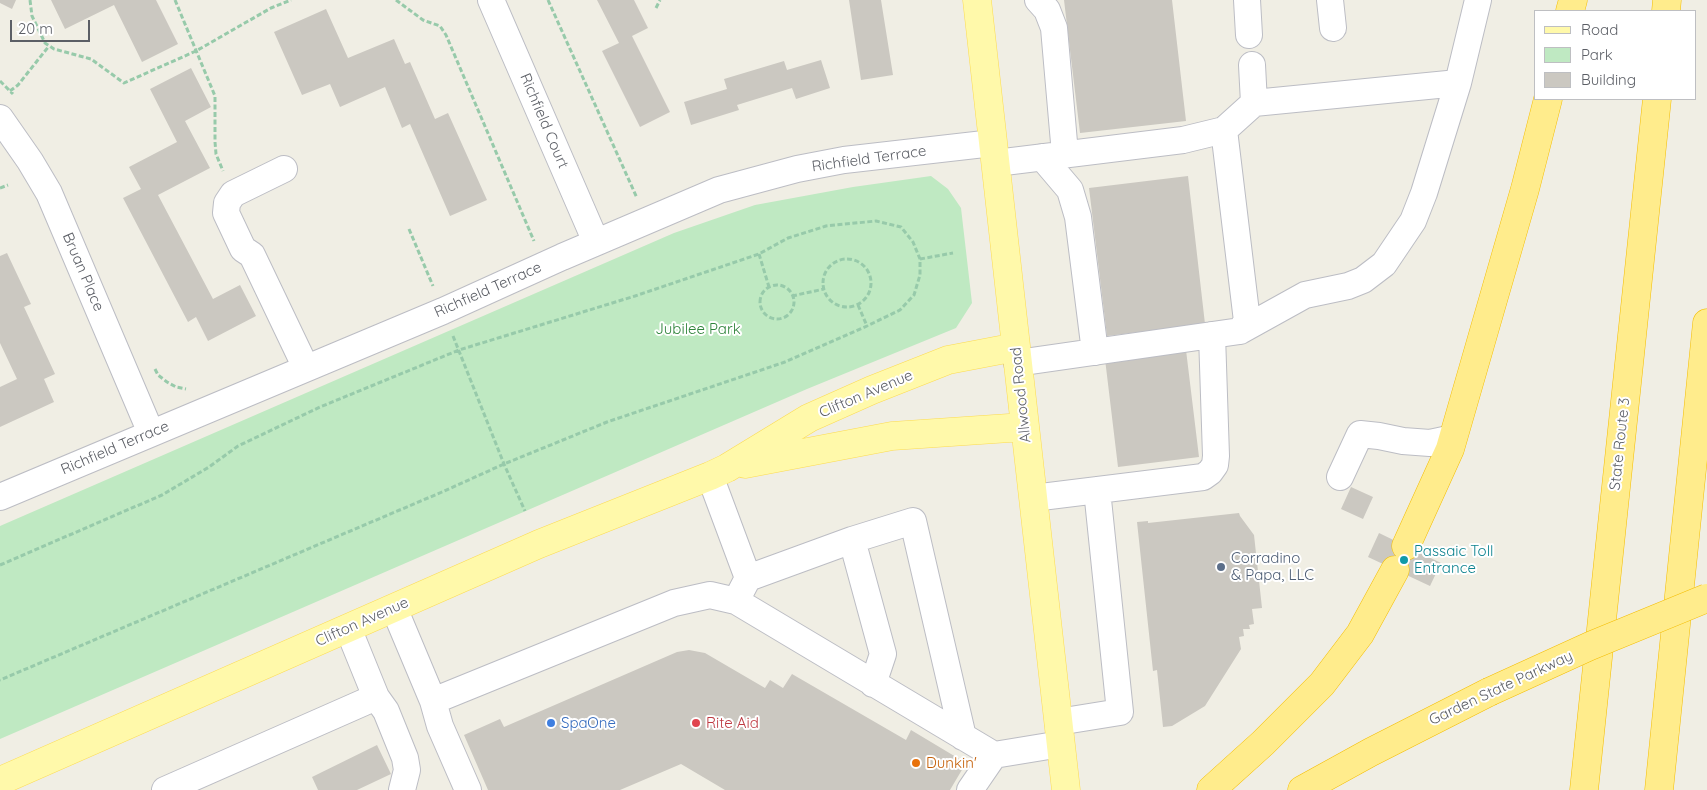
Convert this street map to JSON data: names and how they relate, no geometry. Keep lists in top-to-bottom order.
{
  "streets": {
    "highway": ["State Route 3", "Garden State Parkway"],
    "main road": ["Clifton Avenue", "Allwood Road"],
    "street": ["Richfield Court", "Richfield Terrace", "Bruan Place"]
  },
  "crossings": [
    ["Richfield Court", "Richfield Terrace"],
    ["Richfield Terrace", "Bruan Place"],
    ["Richfield Terrace", "Allwood Road"],
    ["Clifton Avenue", "Allwood Road"]
  ],
  "parks": ["Jubilee Park"],
  "places": [
    "Passaic Toll Entrance",
    "Corradino & Papa, LLC",
    "SpaOne",
    "Rite Aid",
    "Dunkin'"
  ],
  "legend": ["Road", "Park", "Building"],
  "scale_bar": "20 m"
}
